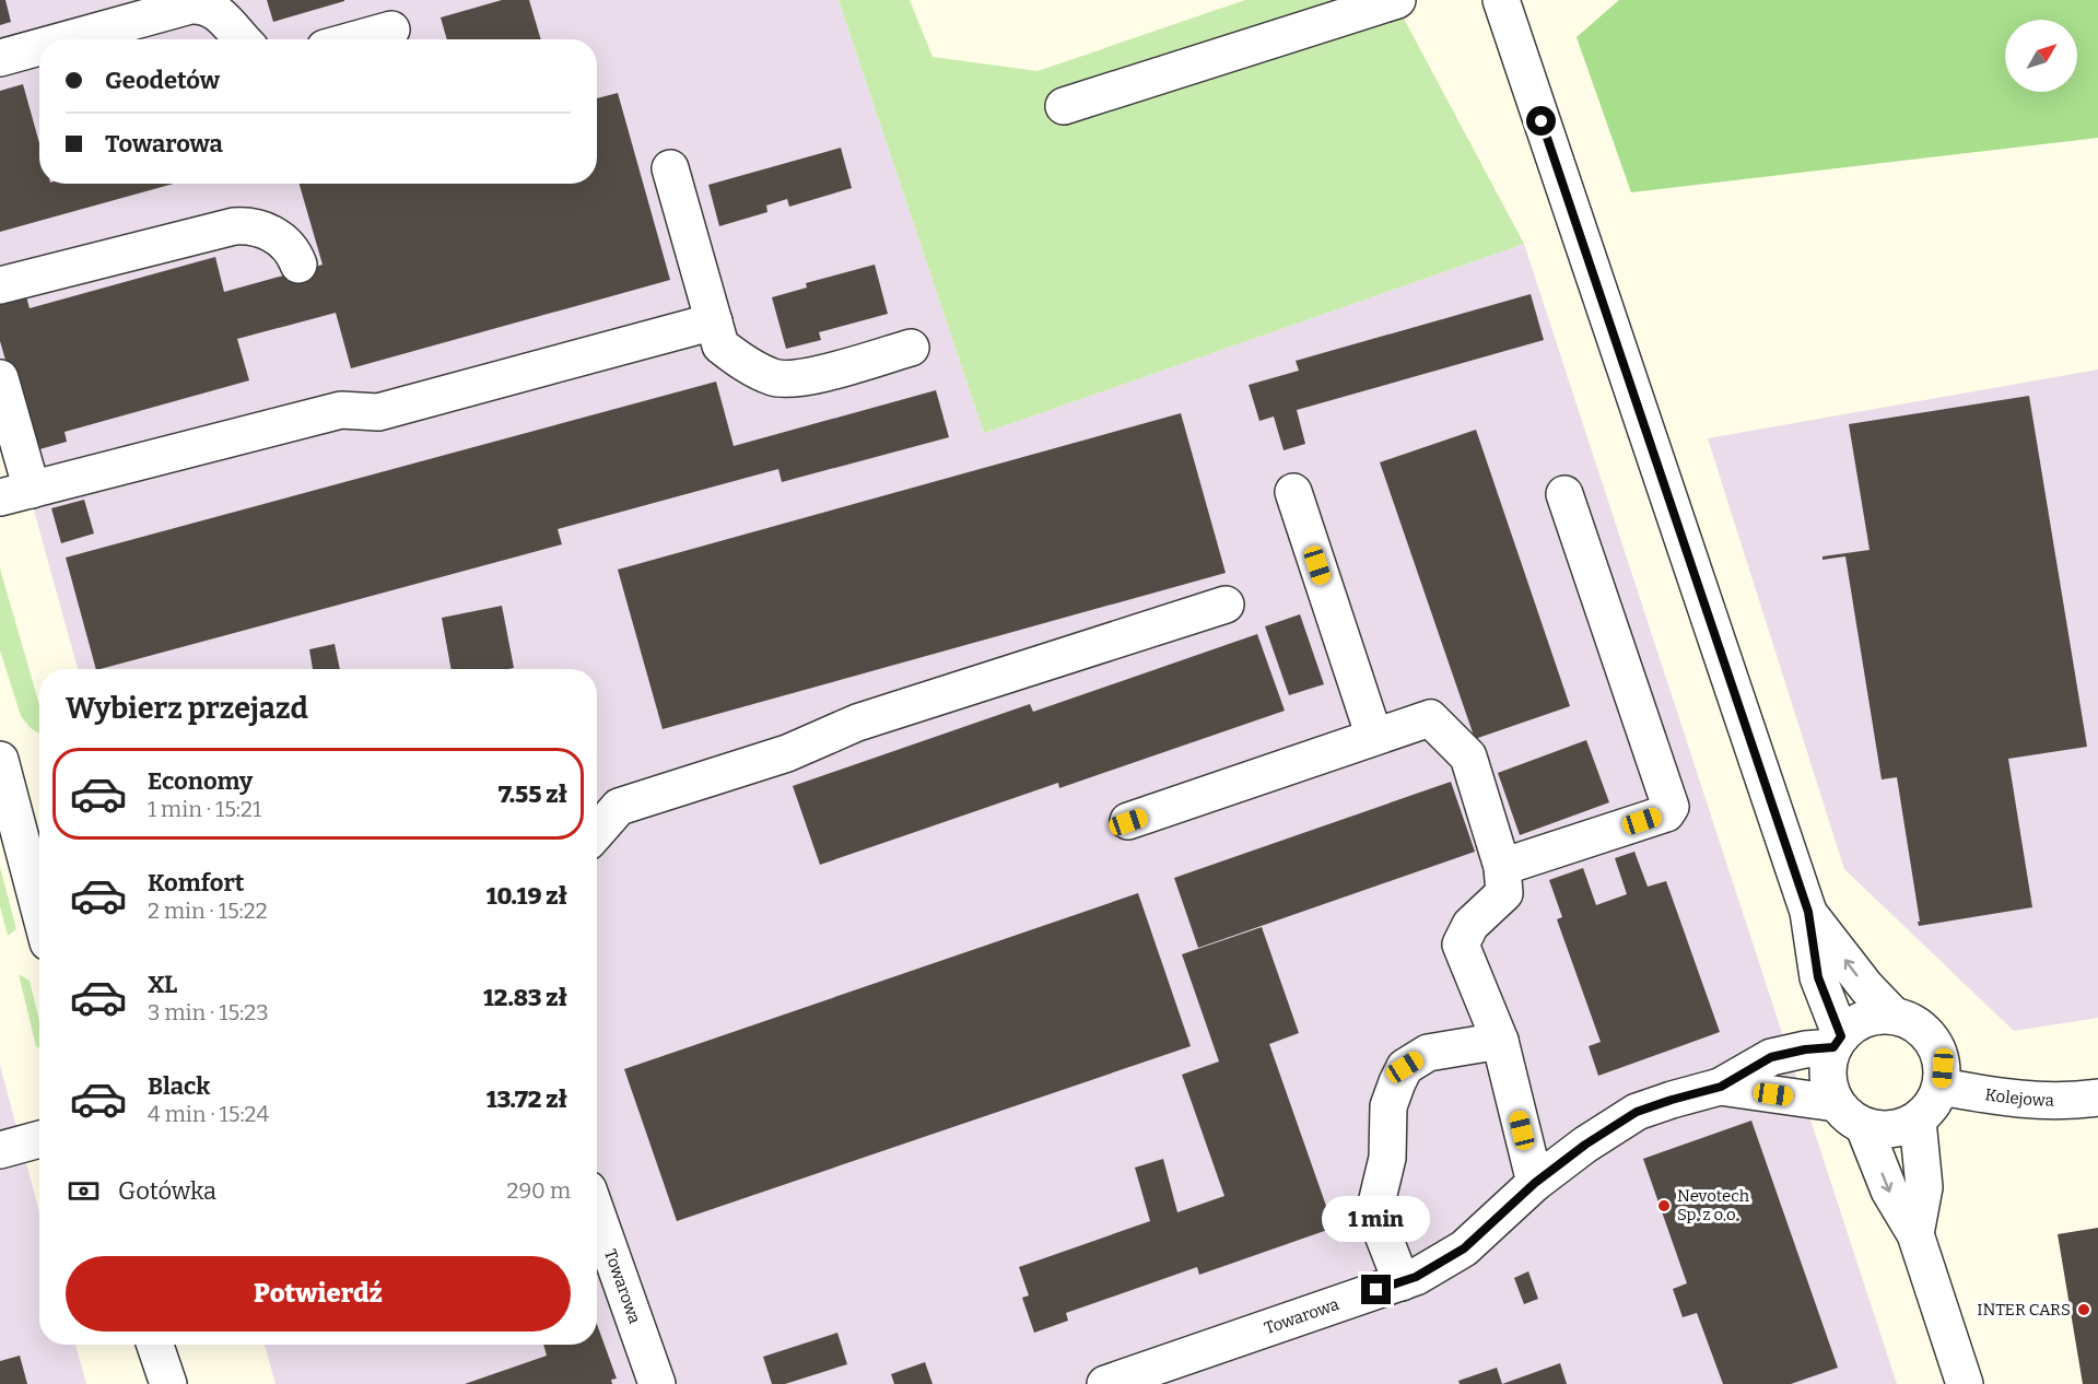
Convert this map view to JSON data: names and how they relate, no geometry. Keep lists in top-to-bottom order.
{
  "streets": {
    "street": ["Kolejowa", "Towarowa"]
  },
  "places": ["Nevotech Sp. z o.o.", "INTER CARS"],
  "north": "top right",
  "page": {
    "banner": ["Geodetów", "Towarowa"],
    "heading": "Wybierz przejazd",
    "list": [
      {
        "name": "Economy",
        "note": "1 min · 15:21",
        "value": "7.55 zł"
      },
      {
        "name": "Komfort",
        "note": "2 min · 15:22",
        "value": "10.19 zł"
      },
      {
        "name": "XL",
        "note": "3 min · 15:23",
        "value": "12.83 zł"
      },
      {
        "name": "Black",
        "note": "4 min · 15:24",
        "value": "13.72 zł"
      }
    ],
    "pay": ["Gotówka", "290 m"],
    "bubble": "1 min",
    "buttons": "Potwierdź"
  }
}
